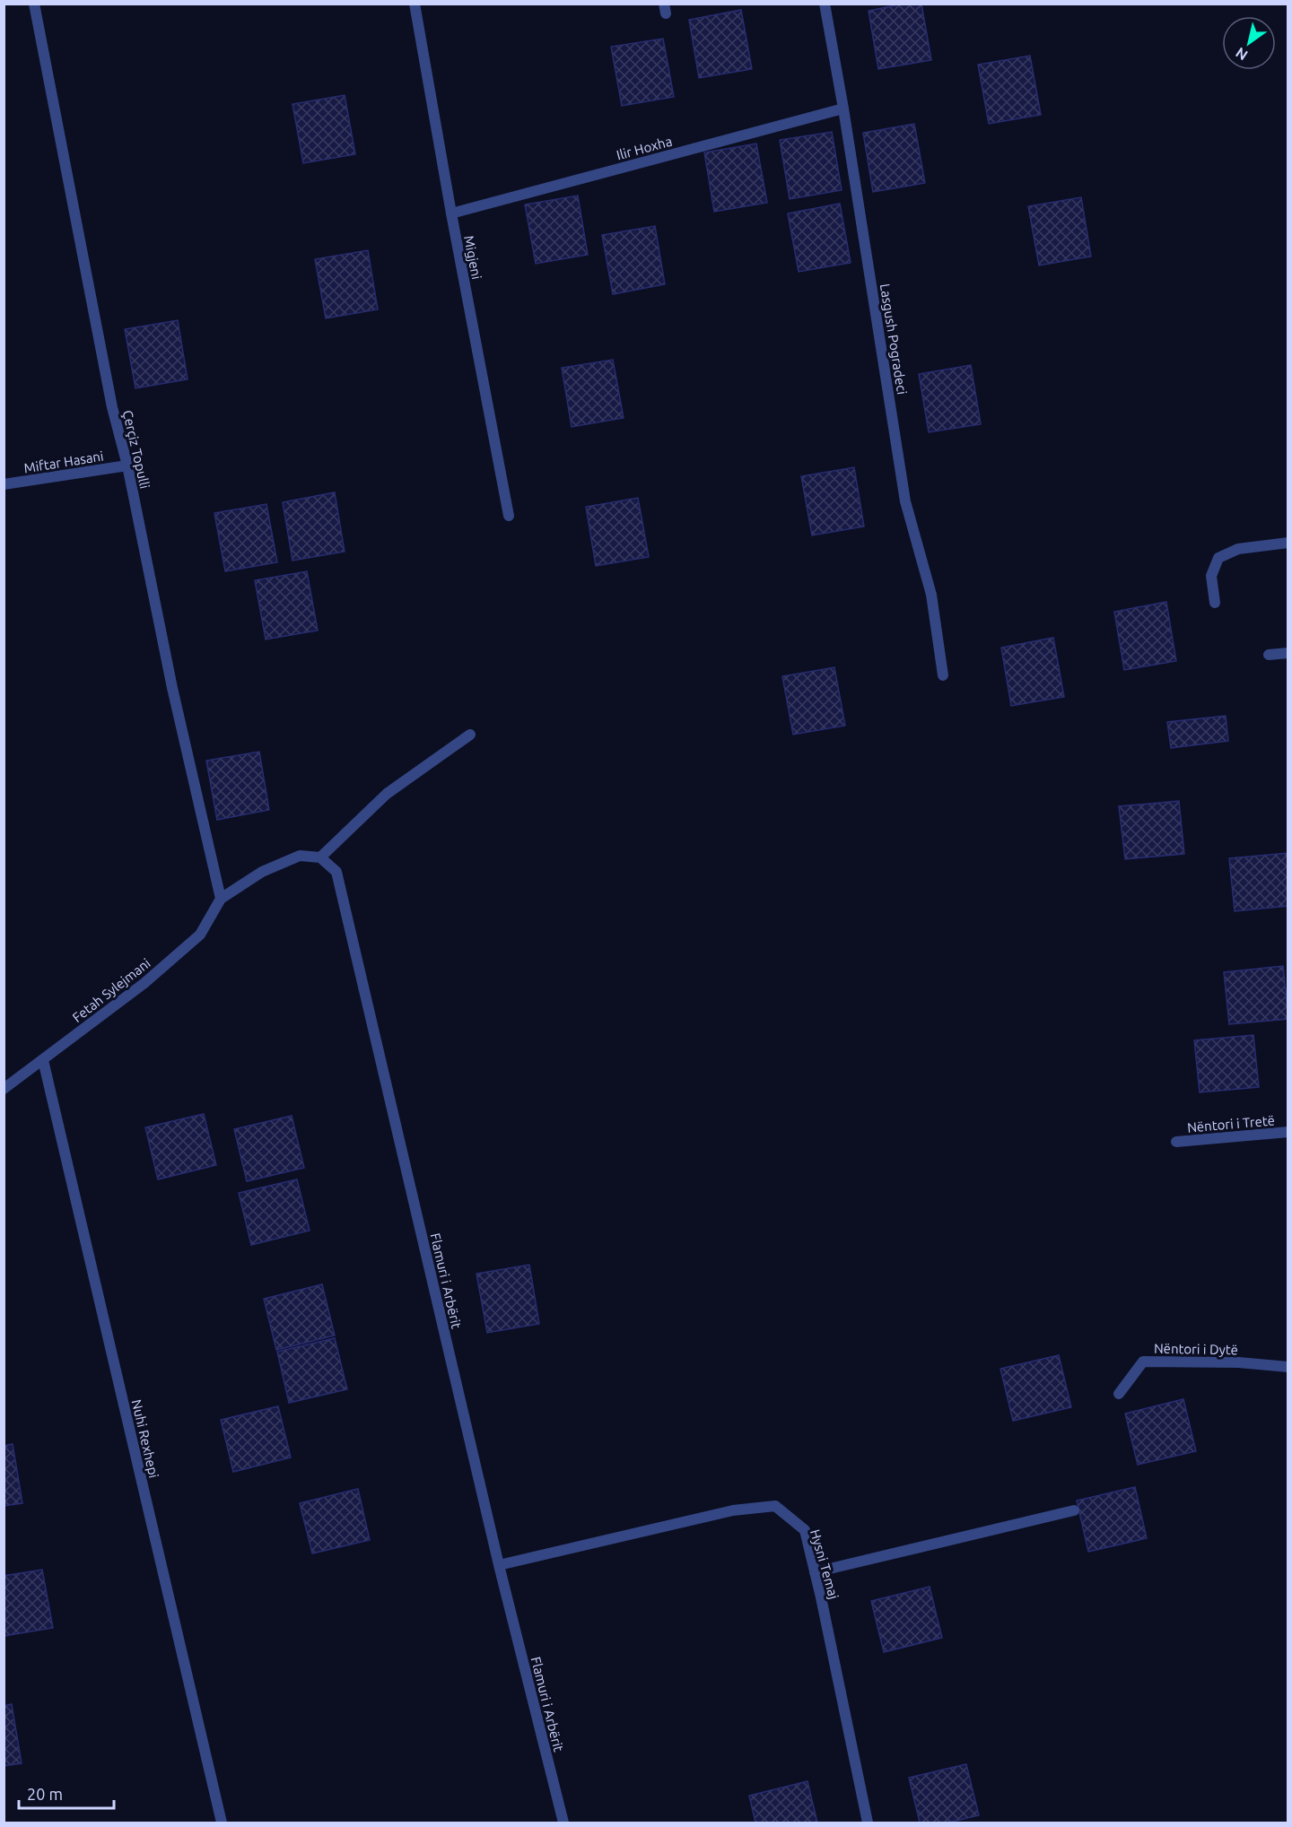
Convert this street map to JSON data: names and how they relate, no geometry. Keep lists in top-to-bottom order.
{
  "streets": {
    "street": [
      "Ilir Hoxha",
      "Migjeni",
      "Lasgush Pogradeci",
      "Çerçiz Topulli",
      "Miftar Hasani",
      "Fetah Sylejmani",
      "Nëntori i Tretë",
      "Flamuri i Arbërit",
      "Nëntori i Dytë",
      "Nuhi Rexhepi",
      "Hysni Temaj"
    ]
  },
  "crossings": [
    ["Ilir Hoxha", "Migjeni"],
    ["Ilir Hoxha", "Lasgush Pogradeci"],
    ["Çerçiz Topulli", "Miftar Hasani"],
    ["Çerçiz Topulli", "Fetah Sylejmani"],
    ["Fetah Sylejmani", "Nuhi Rexhepi"],
    ["Flamuri i Arbërit", "Hysni Temaj"]
  ],
  "scale_bar": "20 m",
  "north": "bottom left"
}
